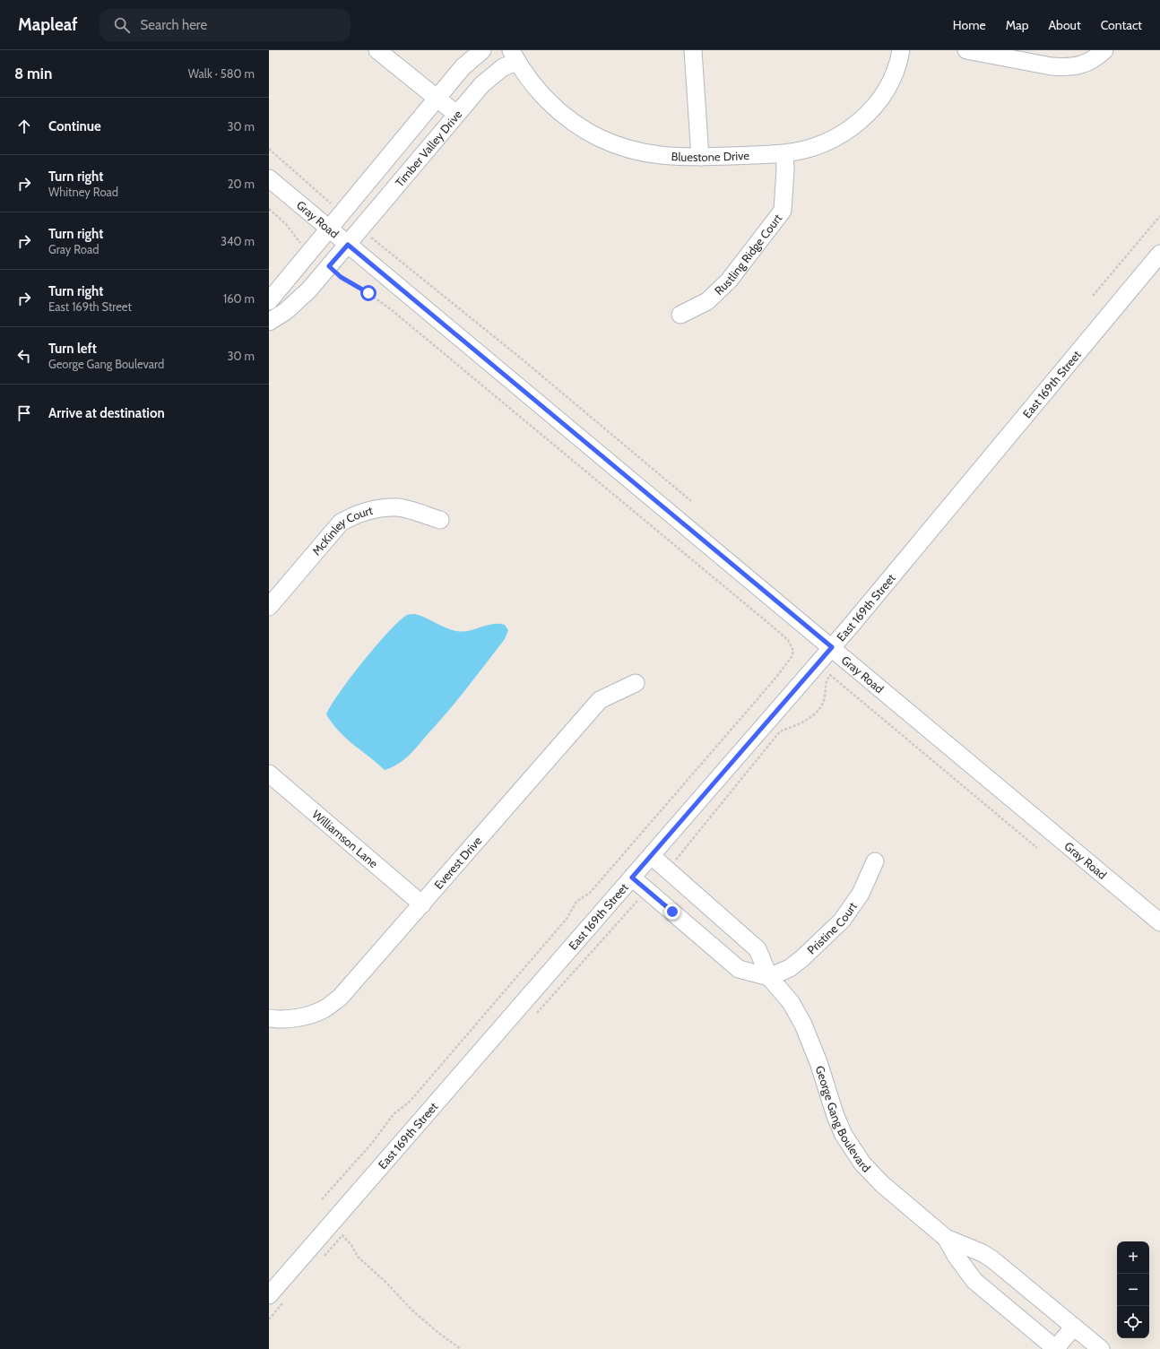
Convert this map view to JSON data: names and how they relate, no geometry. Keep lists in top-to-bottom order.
{
  "streets": {
    "street": [
      "Timber Valley Drive",
      "Bluestone Drive",
      "Gray Road",
      "Rustling Ridge Court",
      "East 169th Street",
      "McKinley Court",
      "Williamson Lane",
      "Everest Drive",
      "Pristine Court",
      "George Gang Boulevard"
    ]
  },
  "crossings": [
    ["Timber Valley Drive", "Bluestone Drive"],
    ["Timber Valley Drive", "Gray Road"],
    ["Bluestone Drive", "Rustling Ridge Court"],
    ["Gray Road", "East 169th Street"],
    ["East 169th Street", "George Gang Boulevard"],
    ["Williamson Lane", "Everest Drive"],
    ["Pristine Court", "George Gang Boulevard"]
  ],
  "page": {
    "header": "Mapleaf",
    "search": "Search here",
    "nav": [
      "Home",
      "Map",
      "About",
      "Contact"
    ],
    "heading": ["8 min", "Walk · 580 m"],
    "list": [
      ["Continue", "30 m"],
      ["Turn right", "Whitney Road", "20 m"],
      ["Turn right", "Gray Road", "340 m"],
      ["Turn right", "East 169th Street", "160 m"],
      ["Turn left", "George Gang Boulevard", "30 m"],
      "Arrive at destination"
    ],
    "map_buttons": ["+", "−"]
  }
}
